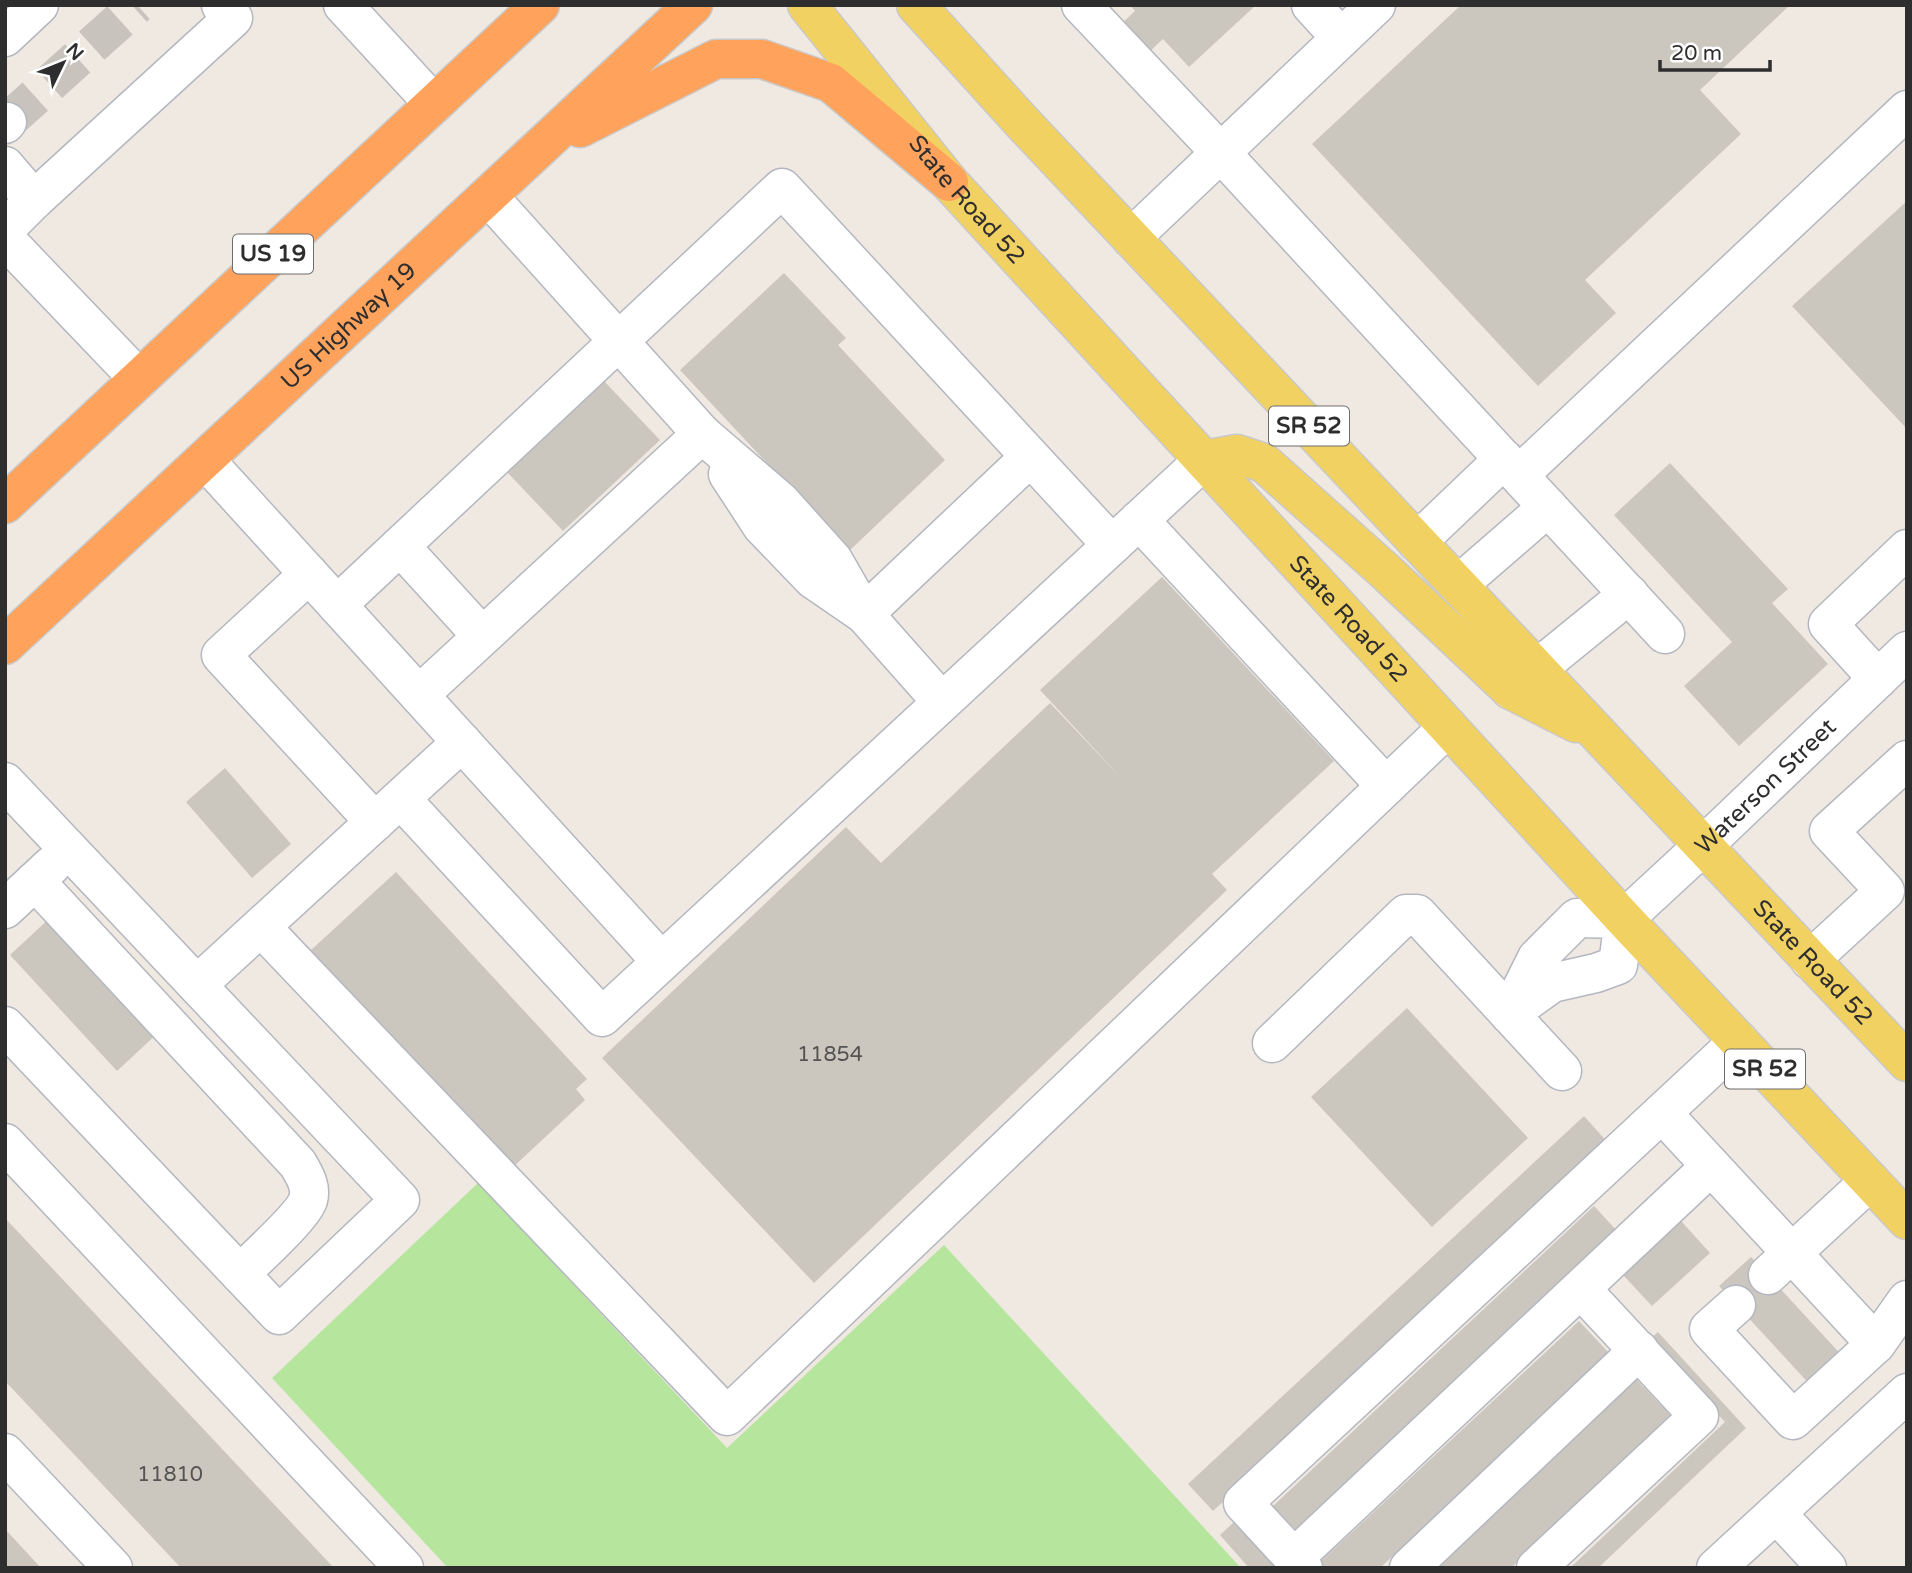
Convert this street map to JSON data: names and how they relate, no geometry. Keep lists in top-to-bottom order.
{
  "streets": {
    "highway": ["US 19", "US Highway 19"],
    "main road": ["State Road 52", "SR 52"],
    "street": ["Waterson Street"]
  },
  "crossings": [
    ["State Road 52", "SR 52"],
    ["State Road 52", "Waterson Street"]
  ],
  "house_numbers": ["11854", "11810"],
  "scale_bar": "20 m",
  "north": "top right"
}
